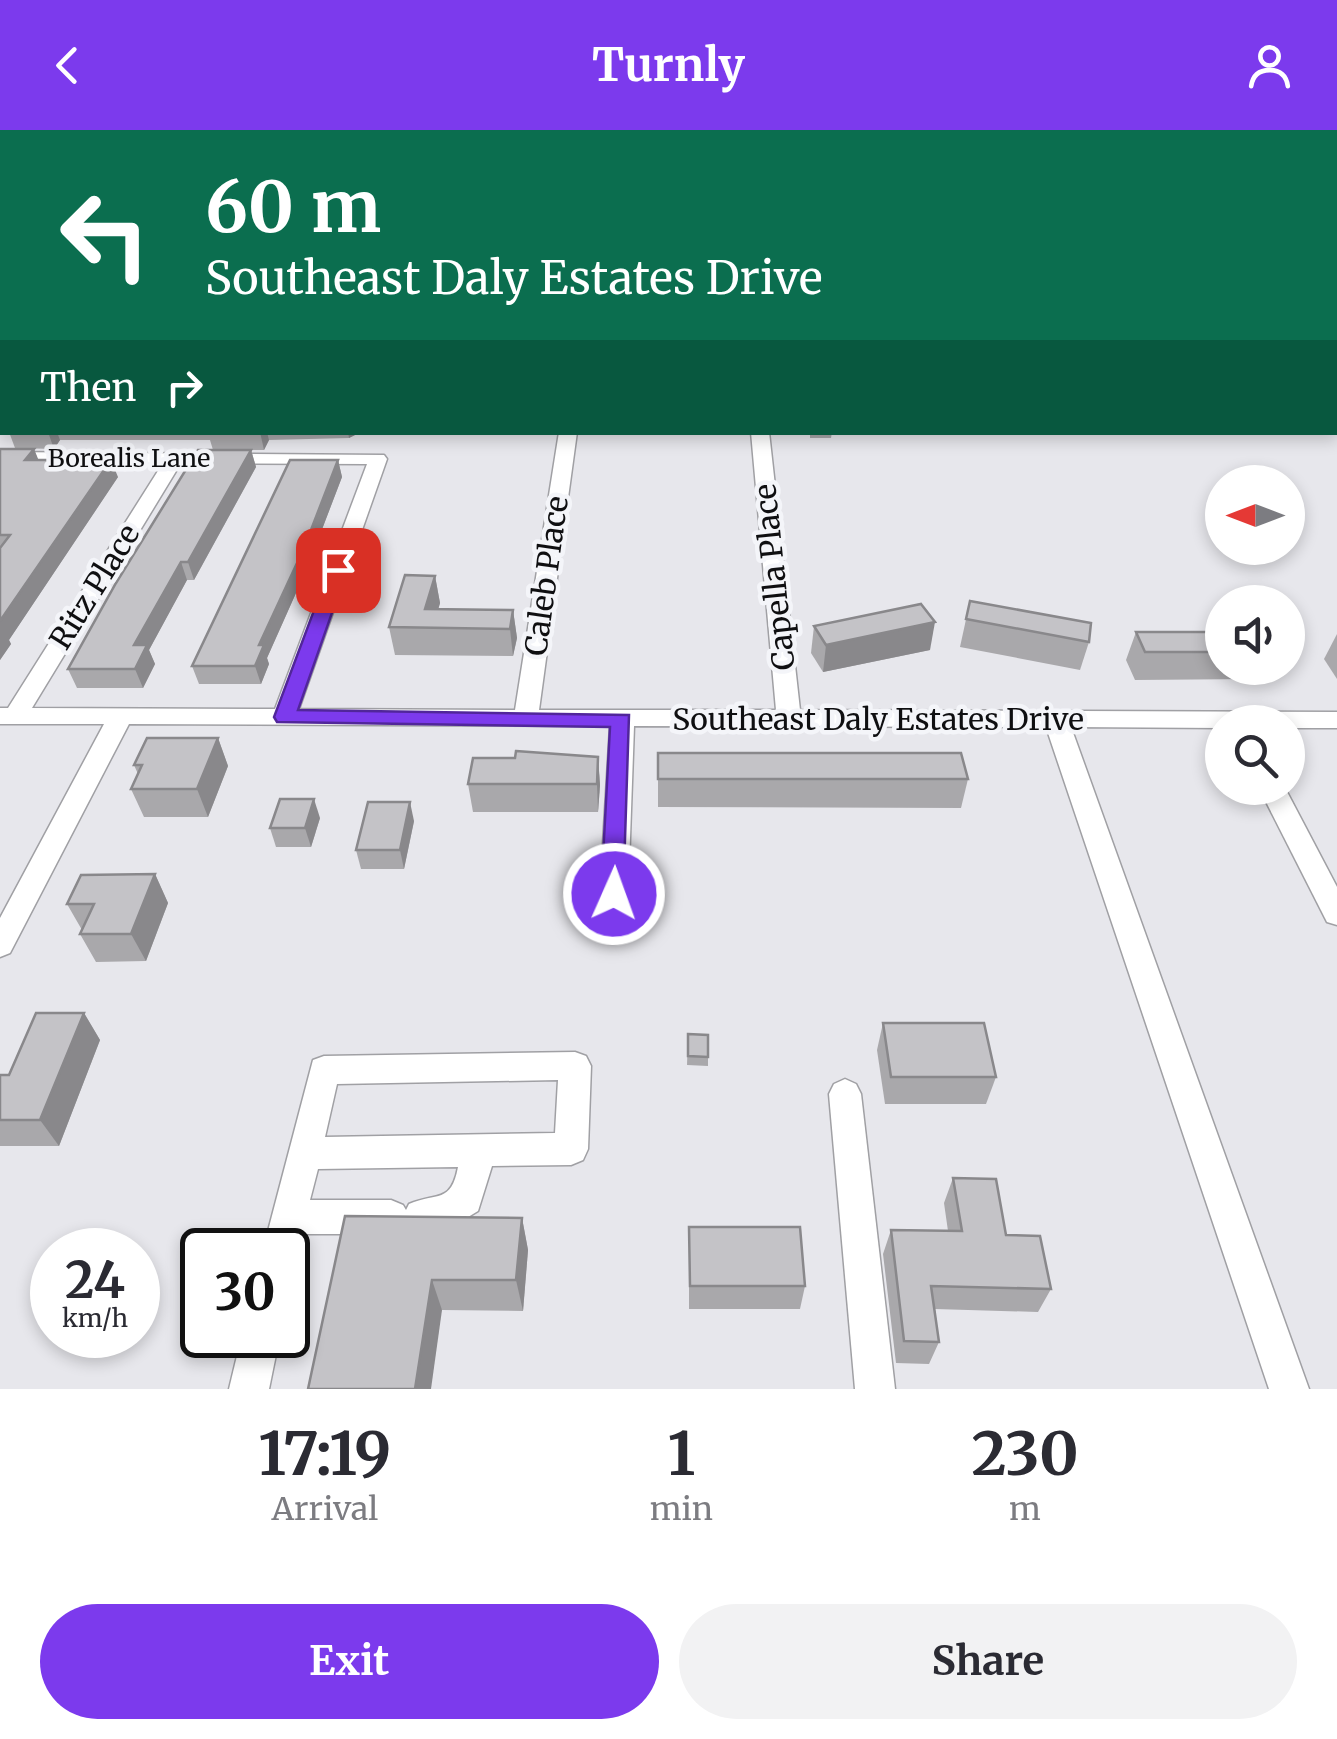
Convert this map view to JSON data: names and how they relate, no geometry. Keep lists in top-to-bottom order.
{
  "streets": {
    "street": [
      "Borealis Lane",
      "Caleb Place",
      "Capella Place",
      "Ritz Place",
      "Southeast Daly Estates Drive"
    ]
  },
  "crossings": [
    ["Borealis Lane", "Ritz Place"],
    ["Borealis Lane", "Southeast Daly Estates Drive"],
    ["Caleb Place", "Southeast Daly Estates Drive"],
    ["Capella Place", "Southeast Daly Estates Drive"],
    ["Ritz Place", "Southeast Daly Estates Drive"]
  ],
  "north": "left",
  "page": {
    "header": "Turnly",
    "turn": ["60 m", "Southeast Daly Estates Drive"],
    "then": "Then",
    "speed": "24 km/h",
    "limit": "30",
    "eta": [
      "17:19",
      "Arrival",
      "1",
      "min",
      "230",
      "m"
    ],
    "buttons": ["Exit", "Share"]
  }
}
